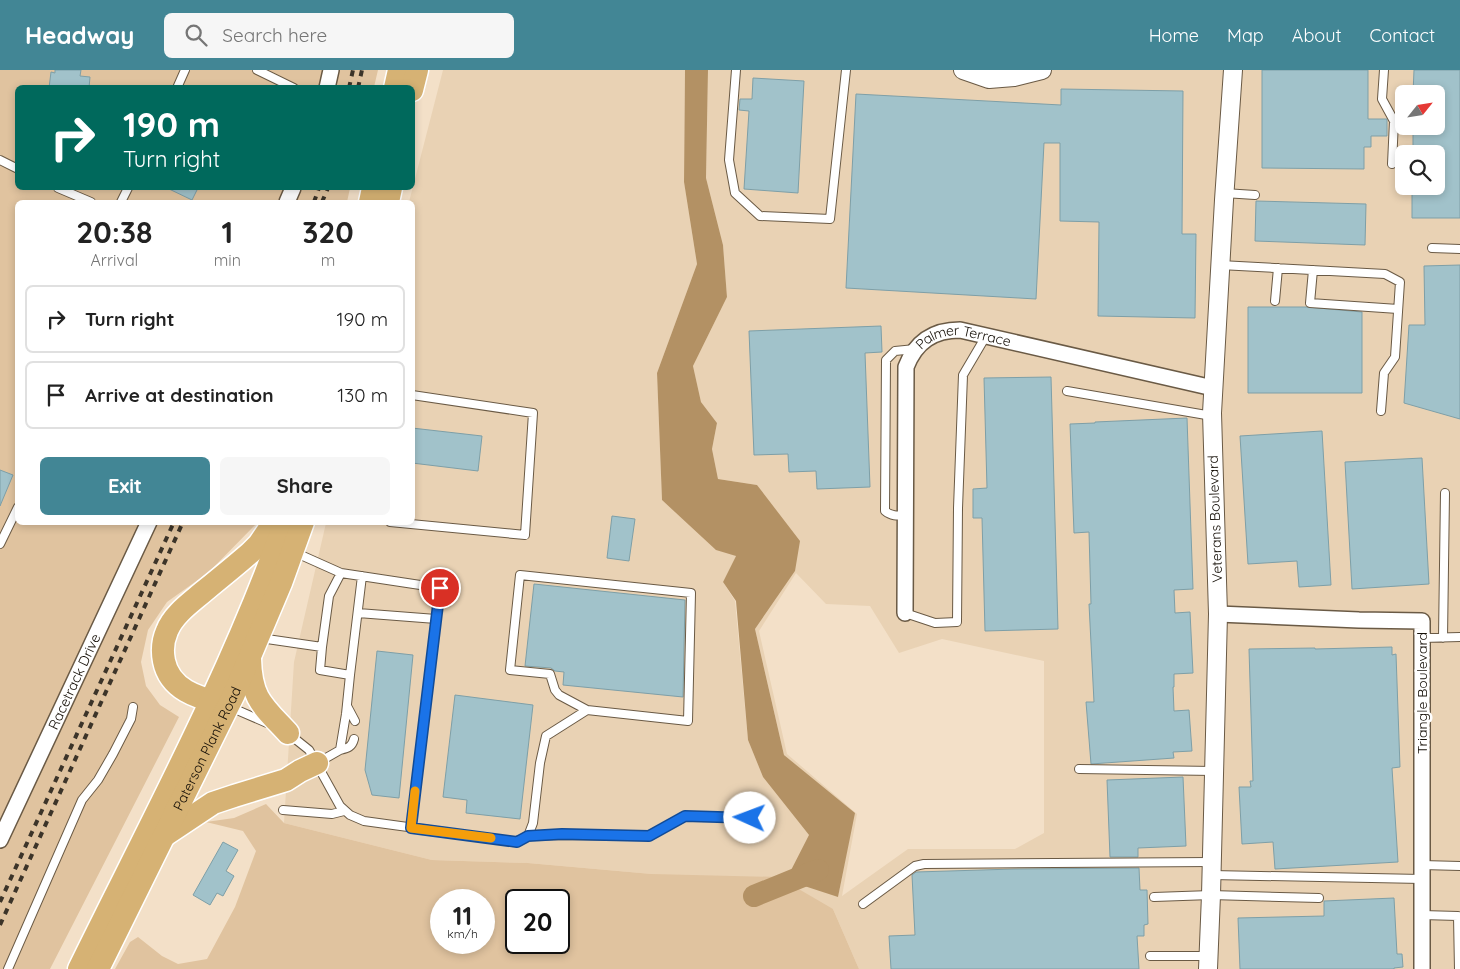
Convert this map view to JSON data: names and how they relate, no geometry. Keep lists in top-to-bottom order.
{
  "streets": {
    "main road": ["Paterson Plank Road"],
    "street": [
      "Palmer Terrace",
      "Veterans Boulevard",
      "Racetrack Drive",
      "Triangle Boulevard"
    ]
  },
  "crossings": [
    ["Palmer Terrace", "Veterans Boulevard"],
    ["Veterans Boulevard", "Triangle Boulevard"]
  ],
  "north": "top right",
  "page": {
    "header": "Headway",
    "search": "Search here",
    "nav": [
      "Home",
      "Map",
      "About",
      "Contact"
    ],
    "turn": ["190 m", "Turn right"],
    "eta": [
      "20:38",
      "Arrival",
      "1",
      "min",
      "320",
      "m"
    ],
    "list": [
      {
        "name": "Turn right",
        "value": "190 m"
      },
      {
        "name": "Arrive at destination",
        "value": "130 m"
      }
    ],
    "buttons": ["Exit", "Share"],
    "speed": "11 km/h",
    "limit": "20"
  }
}
